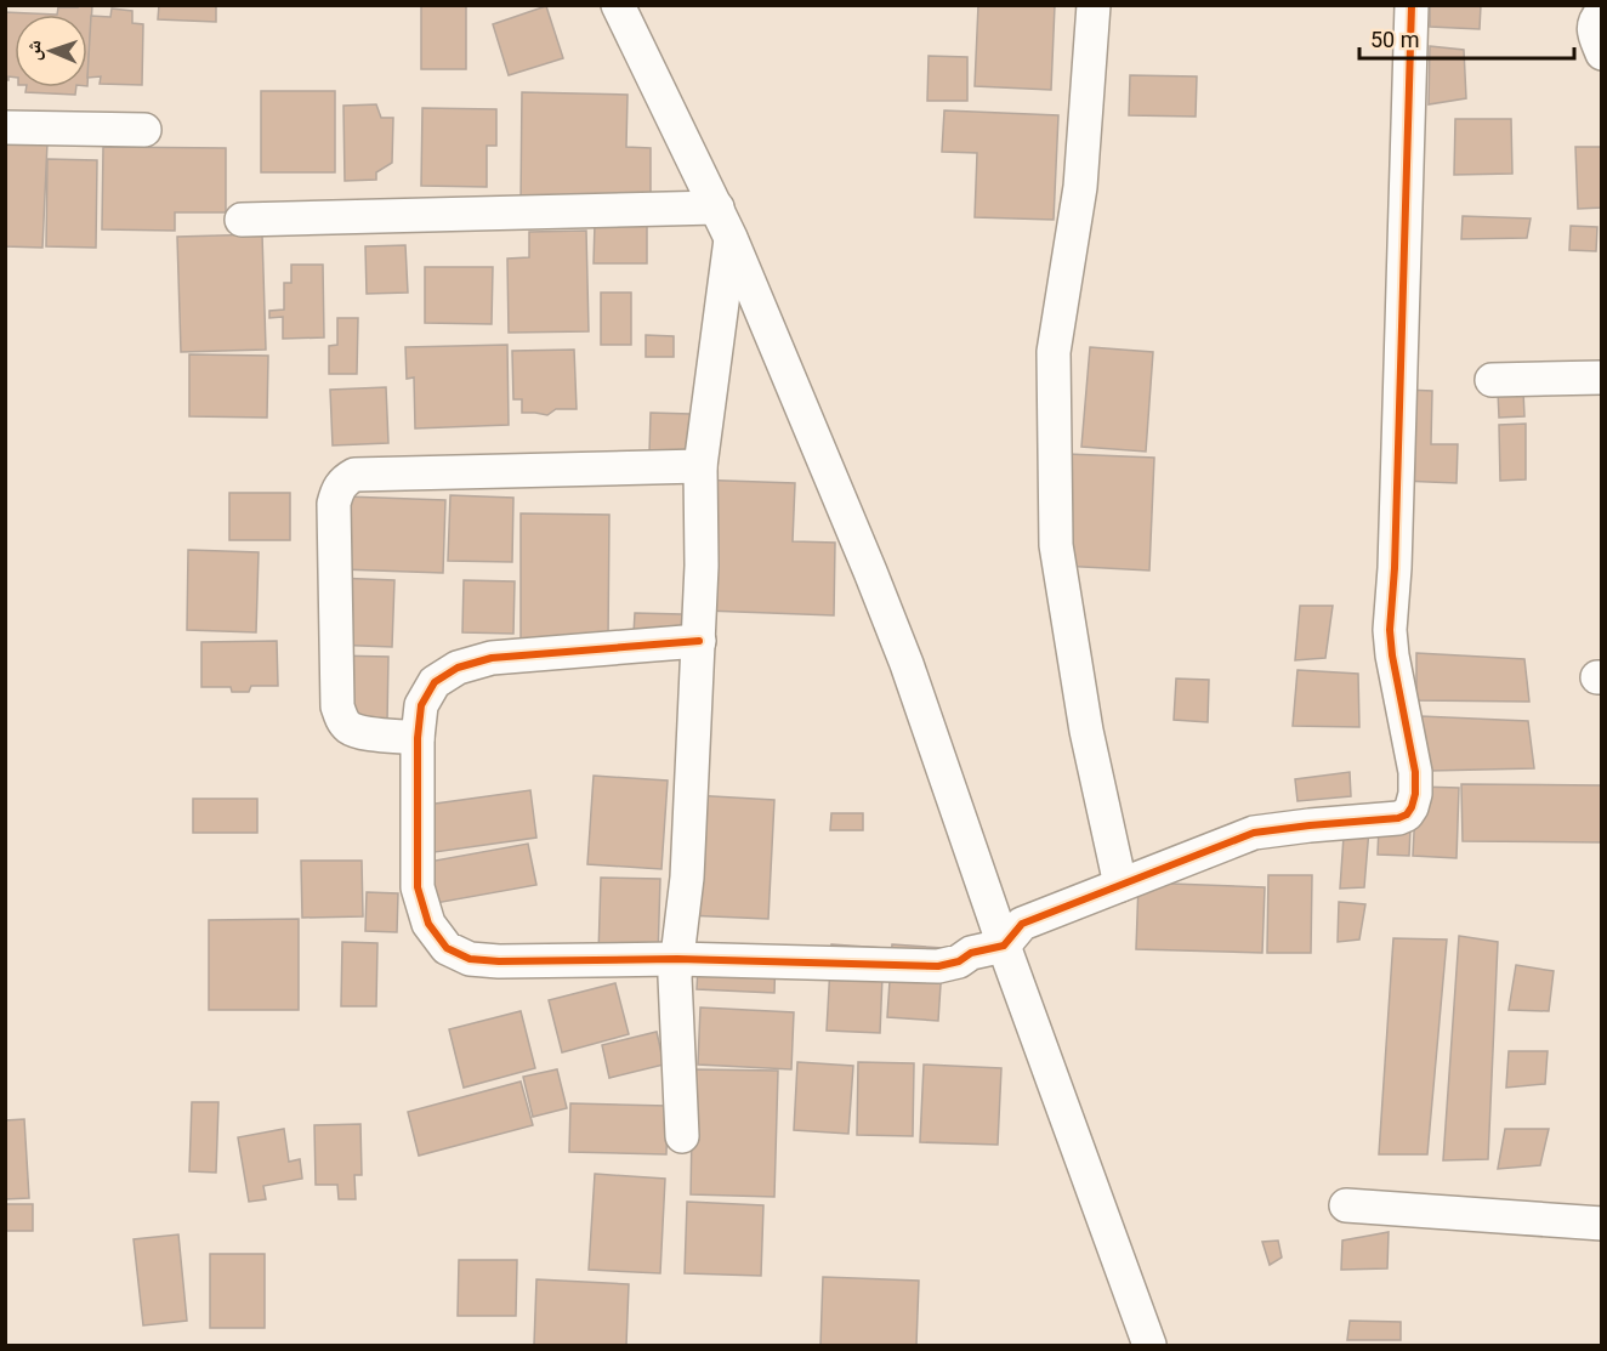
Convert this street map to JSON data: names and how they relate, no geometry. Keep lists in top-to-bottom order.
{
  "scale_bar": "50 m",
  "north": "left"
}
